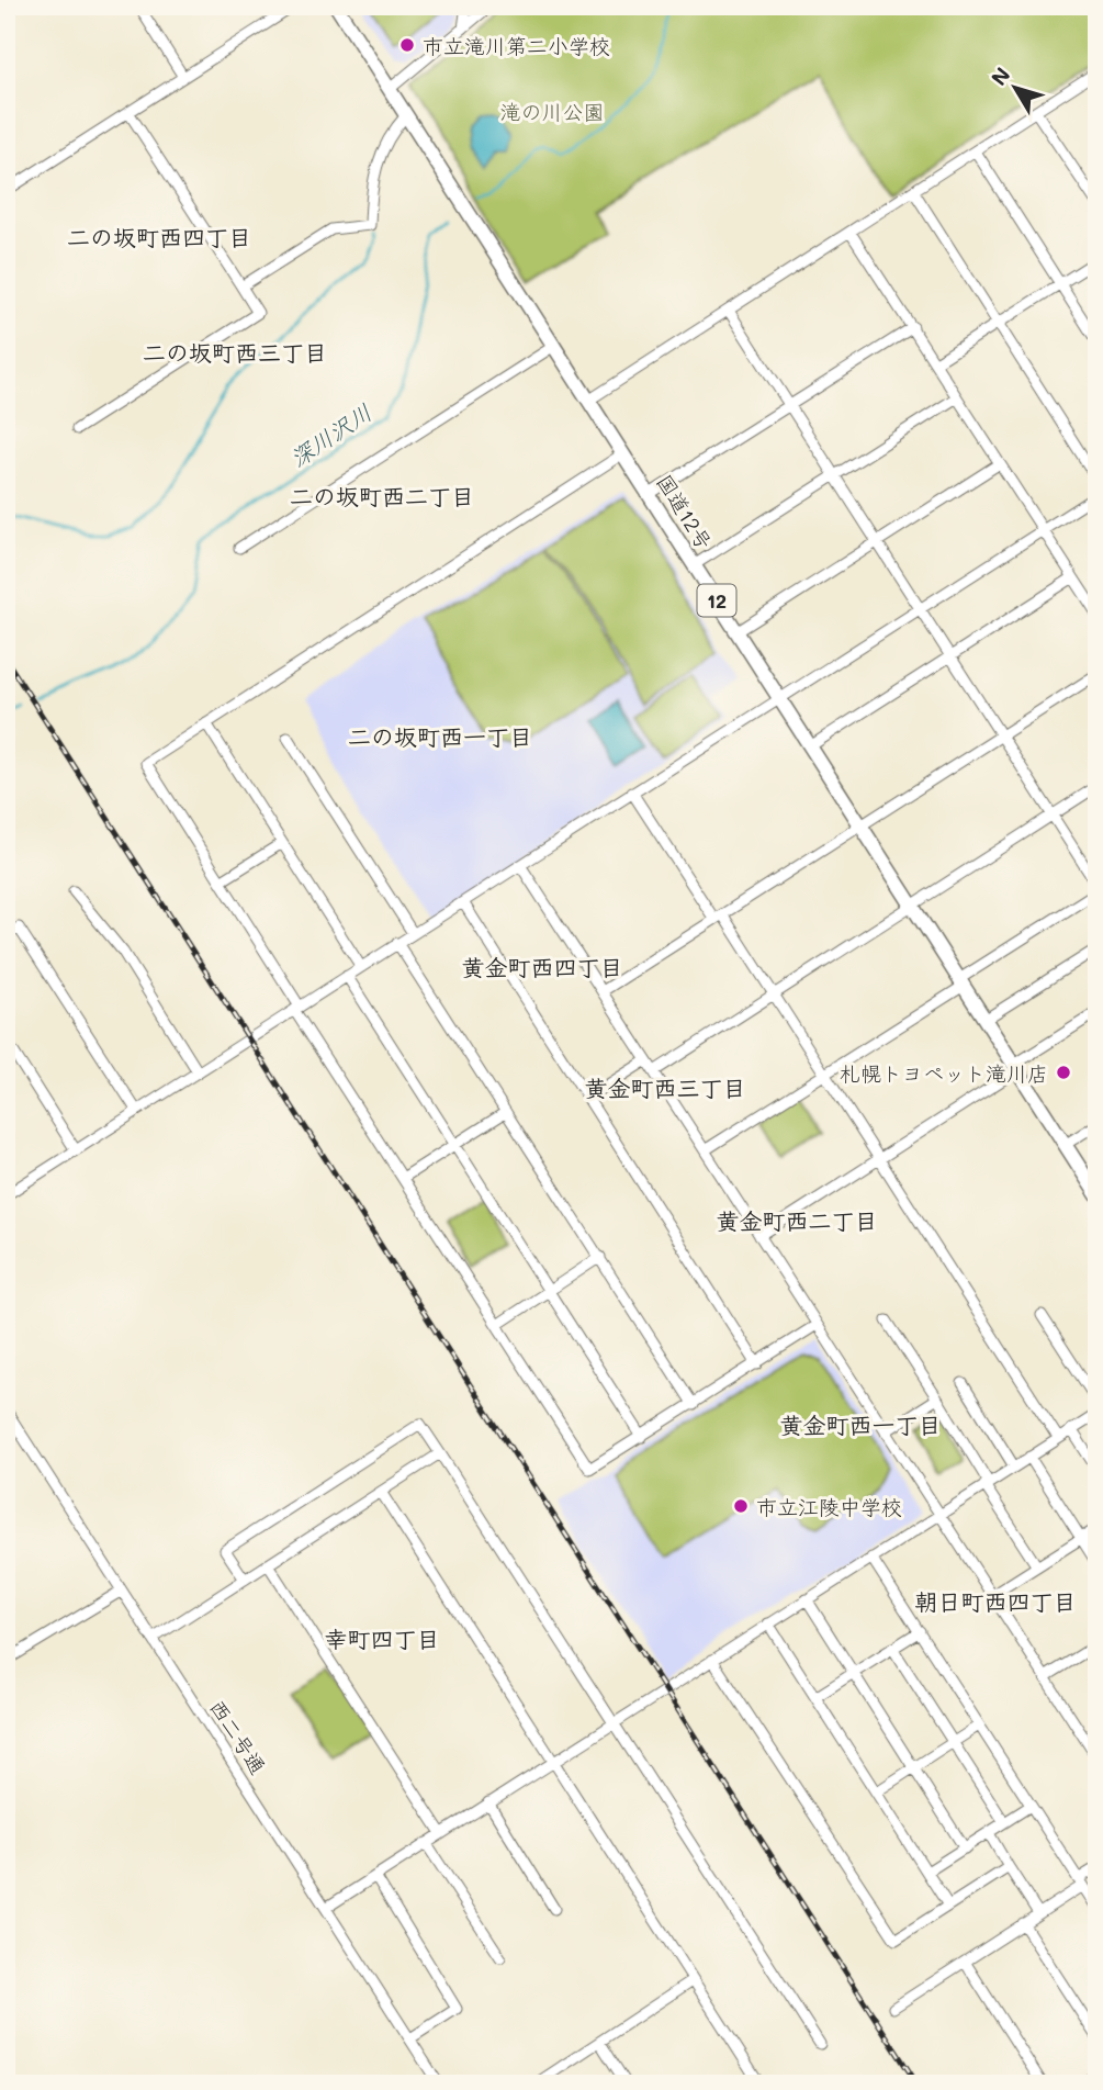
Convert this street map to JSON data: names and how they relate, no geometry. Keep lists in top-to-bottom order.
{
  "streets": {
    "highway": ["国道12号", "12"],
    "street": ["西二号通"]
  },
  "districts": [
    "二の坂町西四丁目",
    "二の坂町西三丁目",
    "二の坂町西二丁目",
    "二の坂町西一丁目",
    "黄金町西四丁目",
    "黄金町西三丁目",
    "黄金町西二丁目",
    "黄金町西一丁目",
    "朝日町西四丁目",
    "幸町四丁目"
  ],
  "water": ["深川沢川"],
  "parks": ["滝の川公園"],
  "places": ["市立滝川第二小学校", "札幌トヨペット滝川店", "市立江陵中学校"],
  "north": "top left"
}
